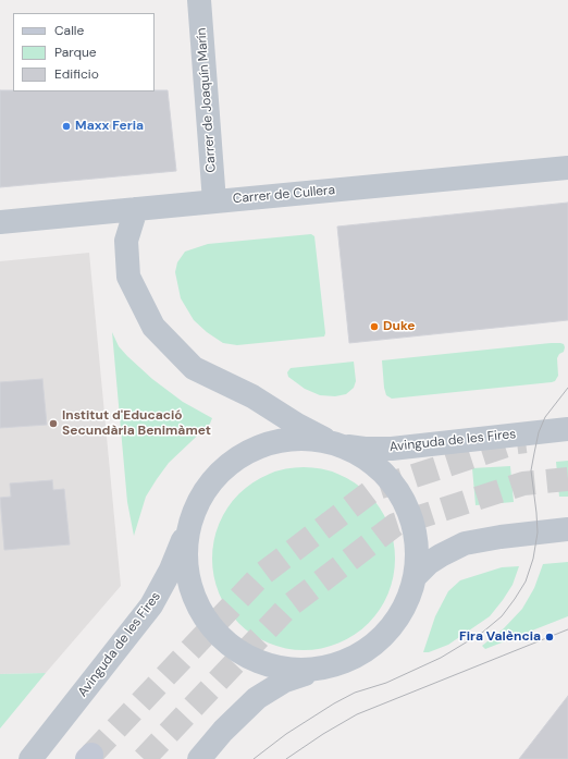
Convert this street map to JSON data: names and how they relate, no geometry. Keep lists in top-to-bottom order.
{
  "streets": {
    "street": ["Carrer de Joaquín Marín", "Carrer de Cullera", "Avinguda de les Fires"]
  },
  "crossings": [
    ["Carrer de Joaquín Marín", "Carrer de Cullera"]
  ],
  "places": [
    "Maxx Feria",
    "Duke",
    "Institut d'Educació Secundària Benimàmet",
    "Fira València"
  ],
  "legend": ["Calle", "Parque", "Edificio"]
}
